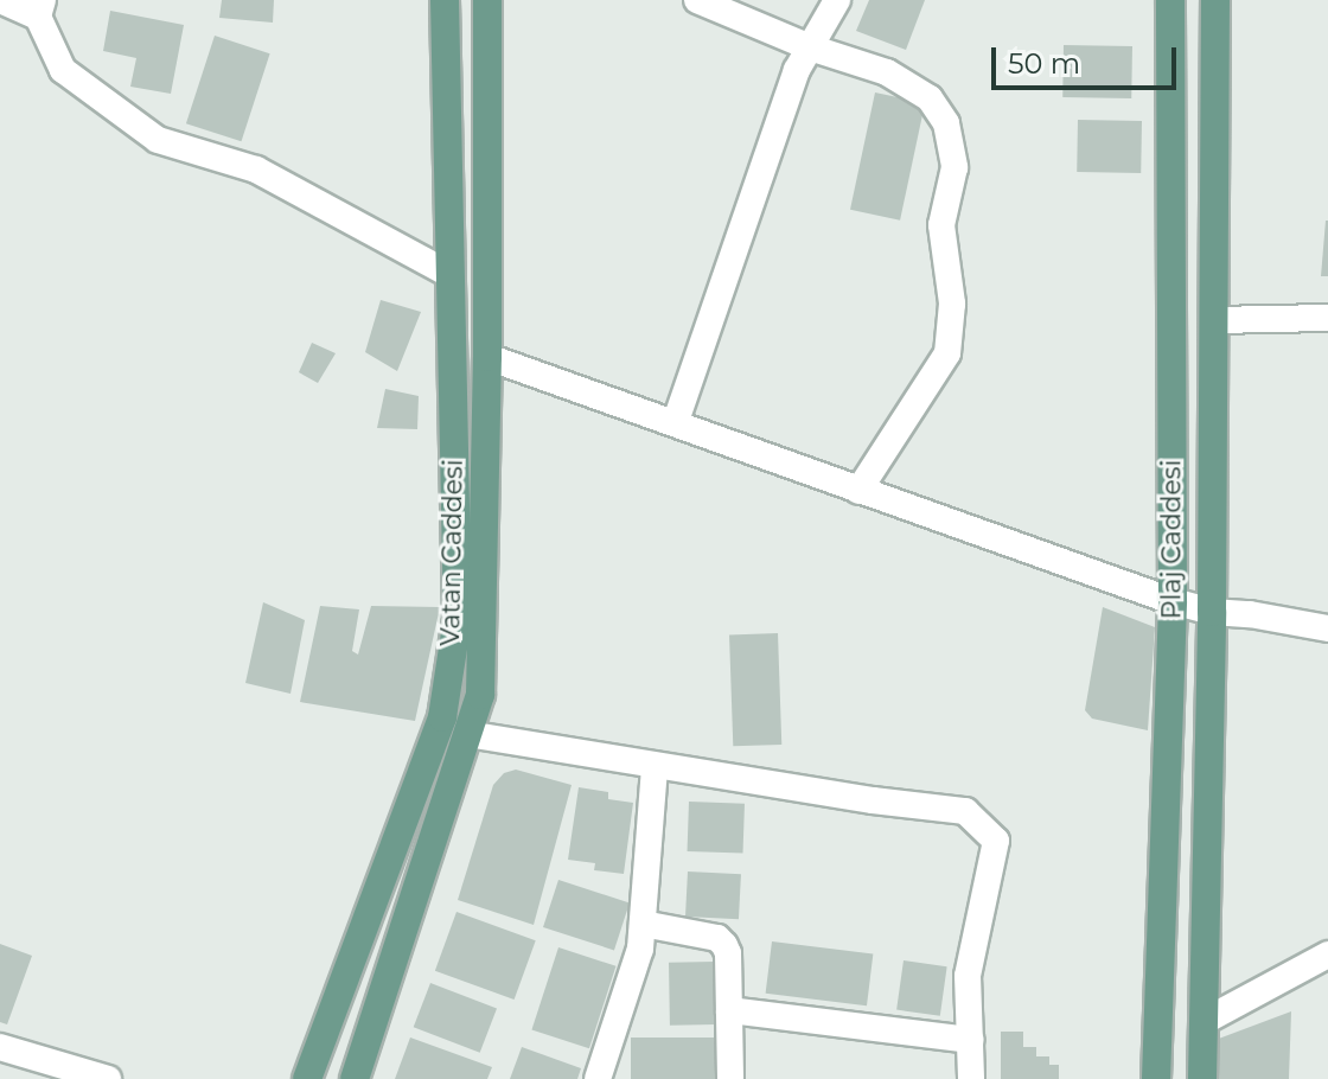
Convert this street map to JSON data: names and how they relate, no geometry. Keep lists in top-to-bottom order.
{
  "streets": {
    "main road": ["Plaj Caddesi", "Vatan Caddesi"]
  },
  "scale_bar": "50 m"
}
